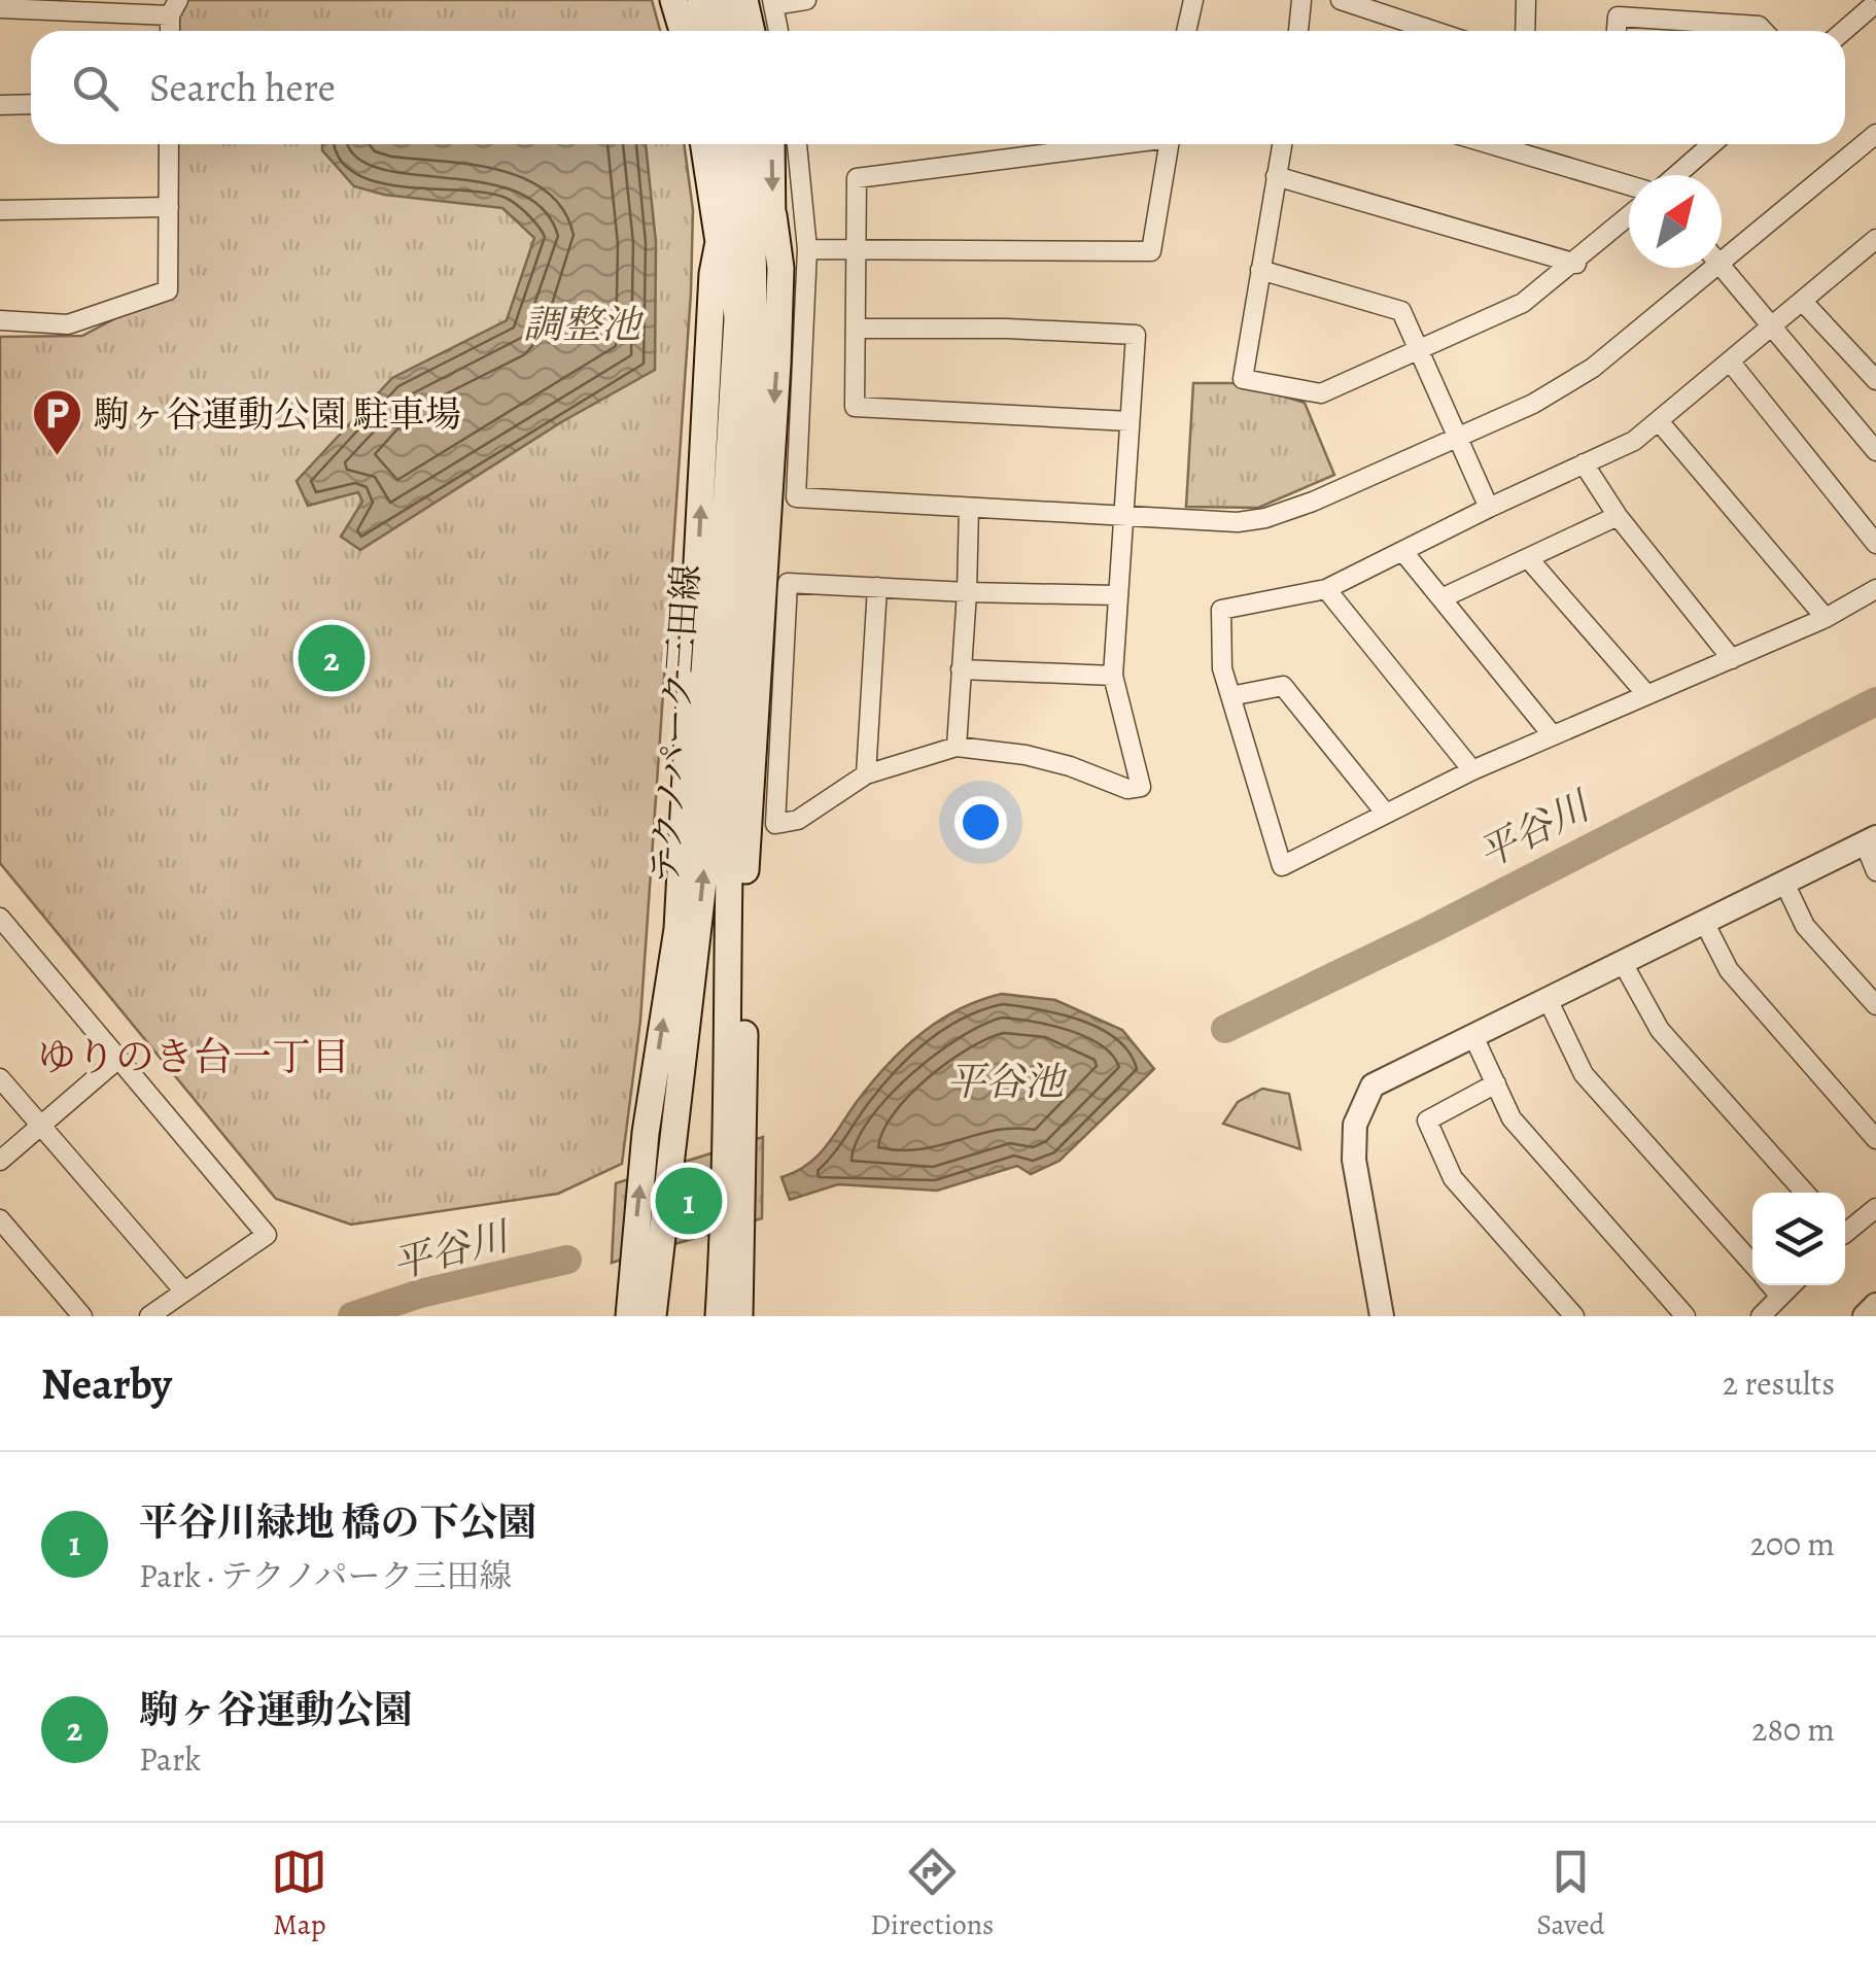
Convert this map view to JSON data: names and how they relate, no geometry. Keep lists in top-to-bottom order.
{
  "streets": {
    "main road": ["テクノパーク三田線"]
  },
  "districts": ["ゆりのき台一丁目"],
  "water": ["調整池", "平谷川", "平谷池"],
  "places": {
    "parking": ["駒ヶ谷運動公園 駐車場"]
  },
  "north": "top right",
  "page": {
    "search": "Search here",
    "pins": ["2", "1"],
    "heading": ["Nearby", "2 results"],
    "list": [
      {
        "mark": "1",
        "name": "平谷川緑地 橋の下公園",
        "note": "Park · テクノパーク三田線",
        "value": "200 m"
      },
      {
        "mark": "2",
        "name": "駒ヶ谷運動公園",
        "note": "Park",
        "value": "280 m"
      }
    ],
    "nav": ["Map", "Directions", "Saved"]
  }
}
